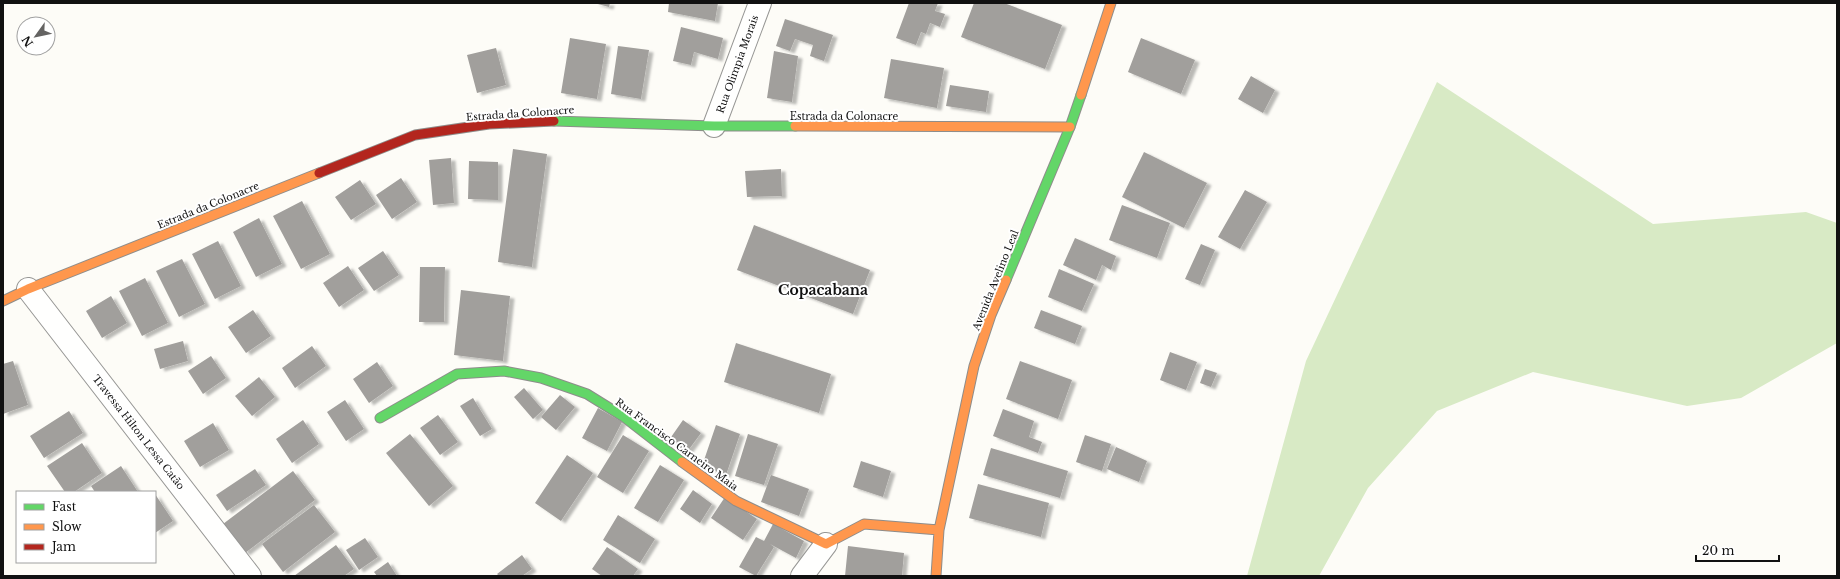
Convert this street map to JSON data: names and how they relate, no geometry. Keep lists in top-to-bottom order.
{
  "streets": {
    "street": [
      "Rua Olimpia Morais",
      "Estrada da Colonacre",
      "Avenida Avelino Leal",
      "Travessa Hilton Lessa Catão",
      "Rua Francisco Carneiro Maia"
    ]
  },
  "crossings": [
    ["Rua Olimpia Morais", "Estrada da Colonacre"],
    ["Estrada da Colonacre", "Avenida Avelino Leal"],
    ["Estrada da Colonacre", "Travessa Hilton Lessa Catão"]
  ],
  "districts": ["Copacabana"],
  "legend": ["Fast", "Slow", "Jam"],
  "scale_bar": "20 m",
  "north": "bottom left"
}
